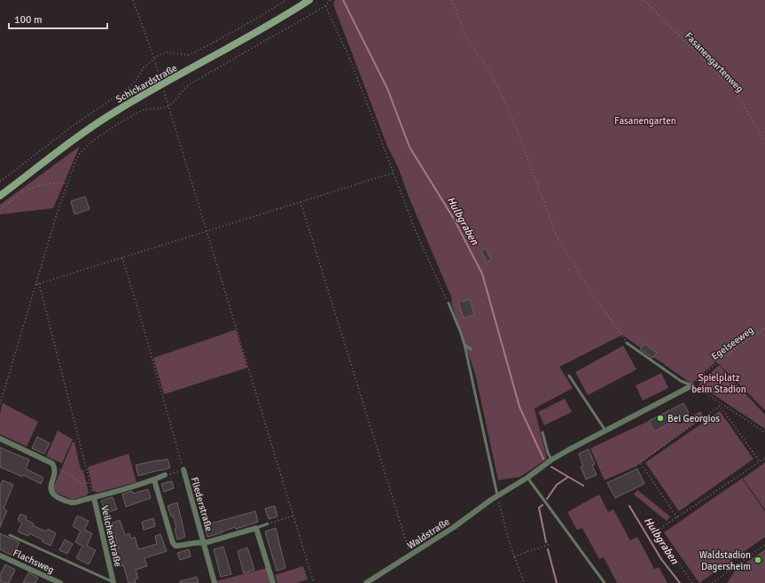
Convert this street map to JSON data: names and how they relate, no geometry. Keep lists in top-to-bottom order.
{
  "streets": {
    "street": [
      "Schickardstraße",
      "Fliederstraße",
      "Waldstraße",
      "Veilchenstraße",
      "Flachsweg"
    ],
    "path": ["Fasanengartenweg", "Egelseeweg"]
  },
  "crossings": [
    ["Egelseeweg", "Waldstraße"]
  ],
  "water": ["Hulbgraben"],
  "parks": ["Fasanengarten", "Spielplatz beim Stadion"],
  "places": ["Bei Georgios", "Waldstadion Dagersheim"],
  "scale_bar": "100 m"
}
